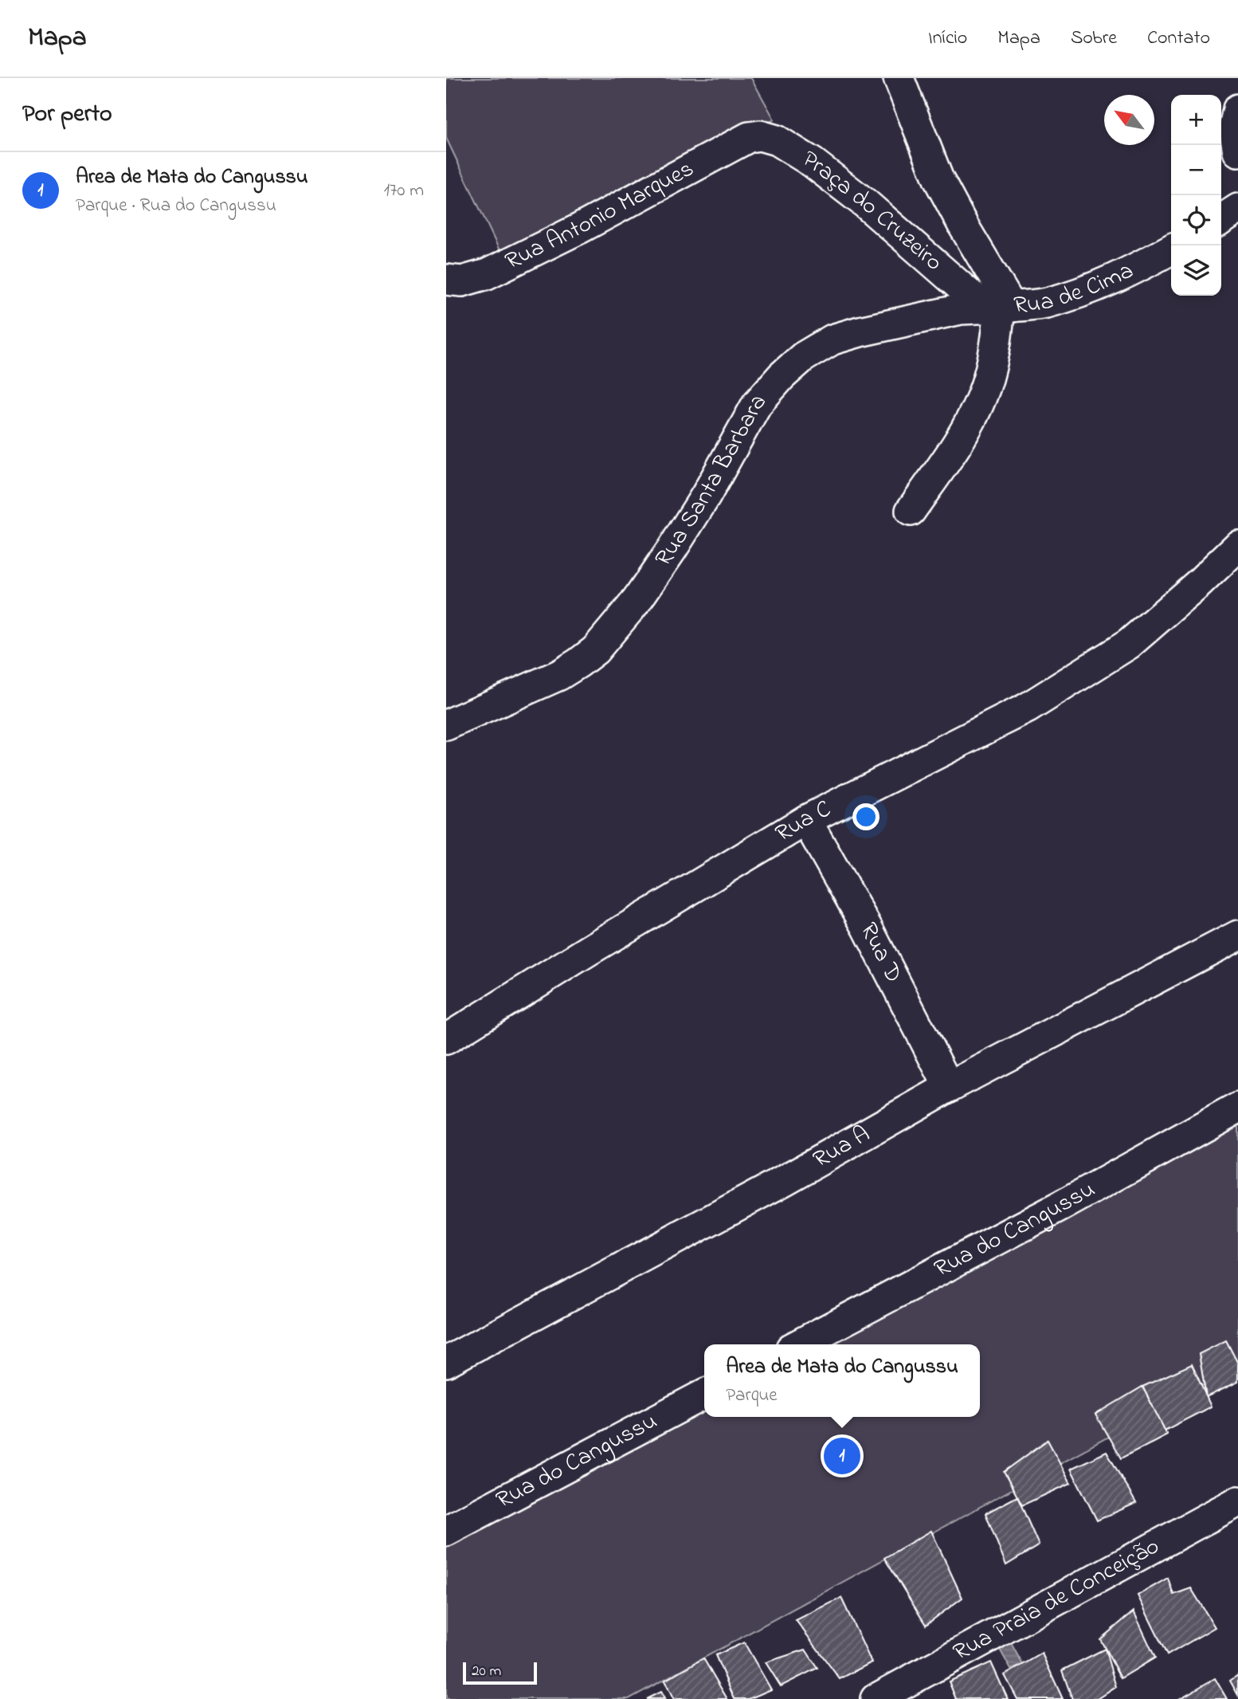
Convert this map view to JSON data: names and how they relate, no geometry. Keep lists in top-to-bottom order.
{
  "streets": {
    "street": [
      "Praça do Cruzeiro",
      "Rua Antonio Marques",
      "Rua de Cima",
      "Rua Santa Barbara",
      "Rua C",
      "Rua D",
      "Rua A",
      "Rua do Cangussu",
      "Rua Praia de Conceição"
    ]
  },
  "crossings": [
    ["Praça do Cruzeiro", "Rua Antonio Marques"],
    ["Praça do Cruzeiro", "Rua de Cima"],
    ["Praça do Cruzeiro", "Rua Santa Barbara"],
    ["Rua de Cima", "Rua Santa Barbara"],
    ["Rua C", "Rua D"],
    ["Rua D", "Rua A"]
  ],
  "scale_bar": "20 m",
  "north": "top left",
  "page": {
    "header": "Mapa",
    "nav": [
      "Início",
      "Mapa",
      "Sobre",
      "Contato"
    ],
    "heading": "Por perto",
    "map_buttons": ["+", "−"],
    "list": [
      {
        "mark": "1",
        "name": "Area de Mata do Cangussu",
        "note": "Parque · Rua do Cangussu",
        "value": "170 m"
      }
    ],
    "popup": ["Area de Mata do Cangussu", "Parque"],
    "pins": "1",
    "scale": "20 m"
  }
}
